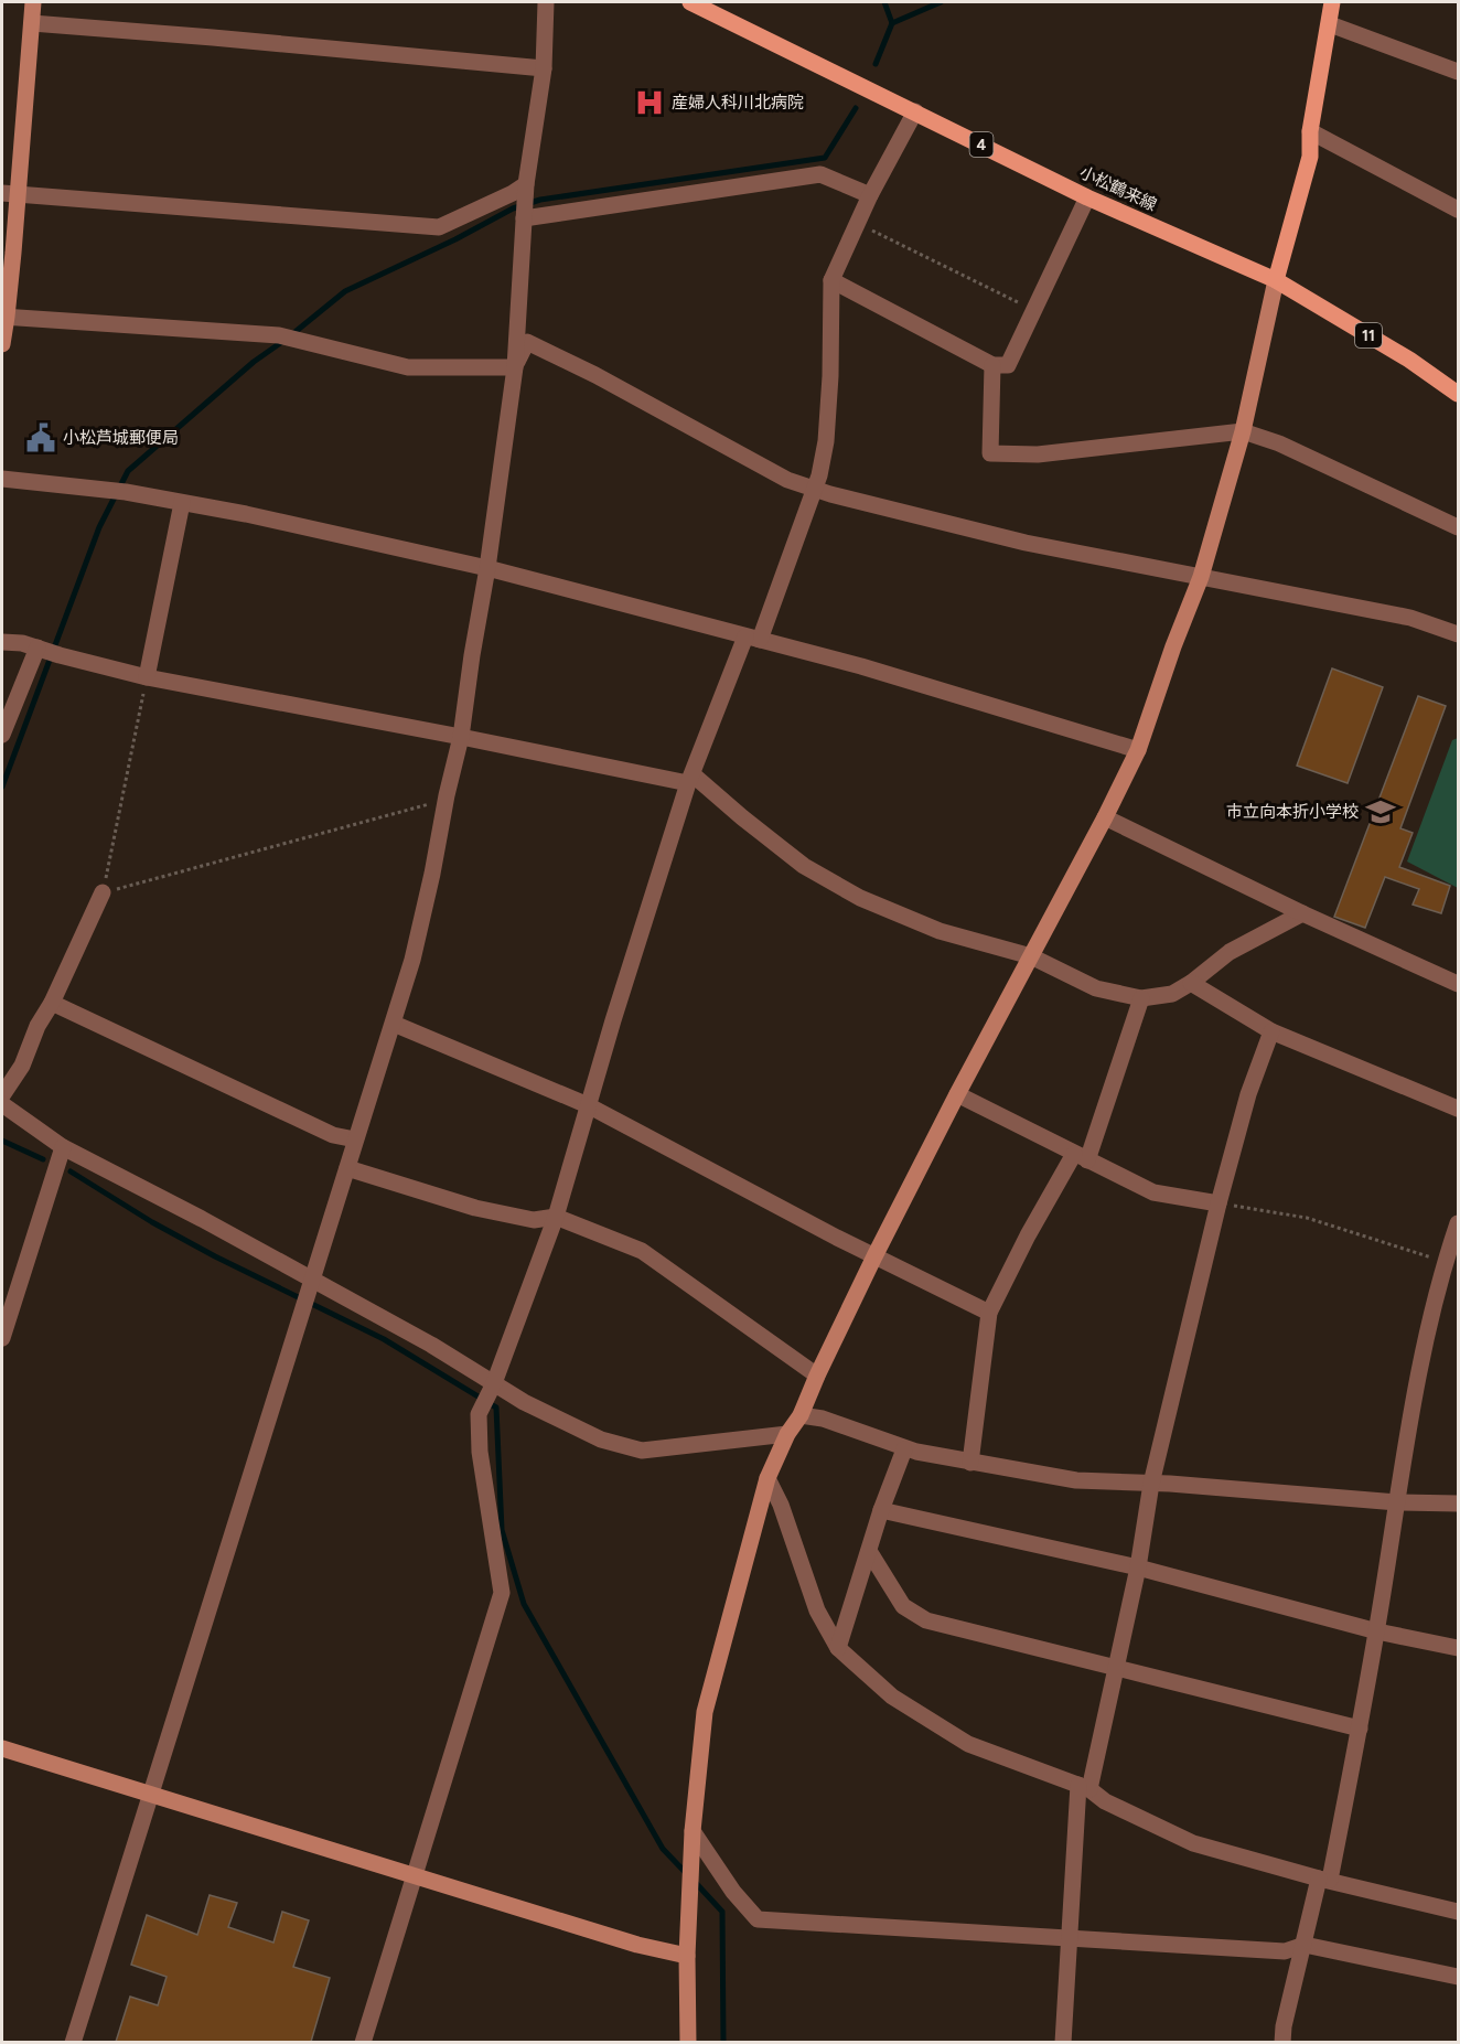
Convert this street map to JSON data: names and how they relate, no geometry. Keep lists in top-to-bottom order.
{
  "streets": {
    "main road": ["4", "小松鶴来線", "11"]
  },
  "crossings": [
    ["小松鶴来線", "11"]
  ],
  "places": {
    "hospital": ["産婦人科川北病院"],
    "public building": ["小松芦城郵便局"],
    "school or university": ["市立向本折小学校"]
  }
}
